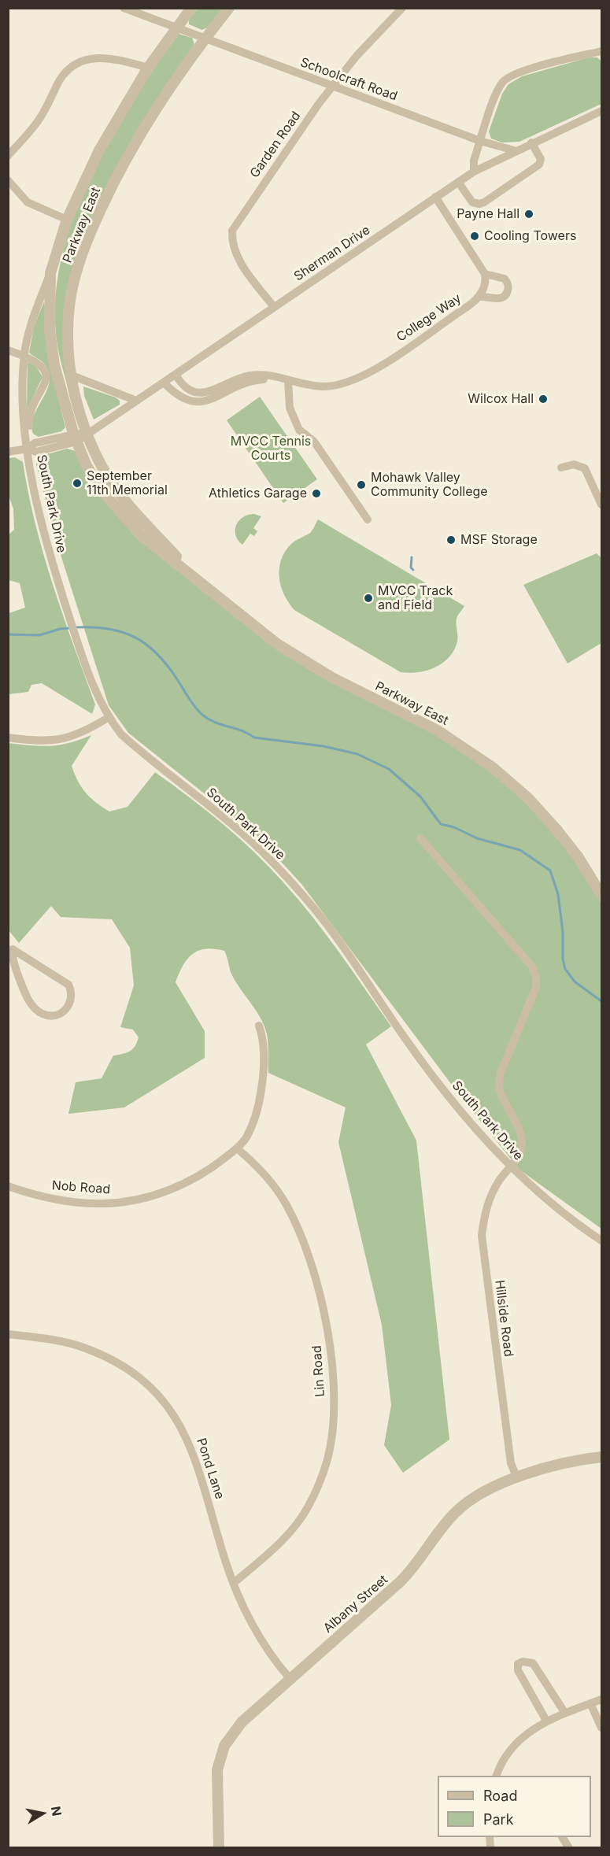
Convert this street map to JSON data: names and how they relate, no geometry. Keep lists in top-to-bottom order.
{
  "streets": {
    "street": [
      "Schoolcraft Road",
      "Garden Road",
      "Parkway East",
      "Sherman Drive",
      "College Way",
      "South Park Drive",
      "Nob Road",
      "Hillside Road",
      "Lin Road",
      "Pond Lane",
      "Albany Street"
    ]
  },
  "crossings": [
    ["Schoolcraft Road", "Garden Road"],
    ["Schoolcraft Road", "Parkway East"],
    ["Schoolcraft Road", "Sherman Drive"],
    ["Garden Road", "Sherman Drive"],
    ["Parkway East", "Sherman Drive"],
    ["Parkway East", "South Park Drive"],
    ["Sherman Drive", "College Way"],
    ["Sherman Drive", "South Park Drive"],
    ["South Park Drive", "Hillside Road"],
    ["Nob Road", "Lin Road"],
    ["Hillside Road", "Albany Street"],
    ["Lin Road", "Pond Lane"],
    ["Pond Lane", "Albany Street"]
  ],
  "parks": ["MVCC Tennis Courts"],
  "places": [
    "Payne Hall",
    "Cooling Towers",
    "Wilcox Hall",
    "September 11th Memorial",
    "Mohawk Valley Community College",
    "Athletics Garage",
    "MSF Storage",
    "MVCC Track and Field"
  ],
  "legend": ["Road", "Park"],
  "north": "right"
}
